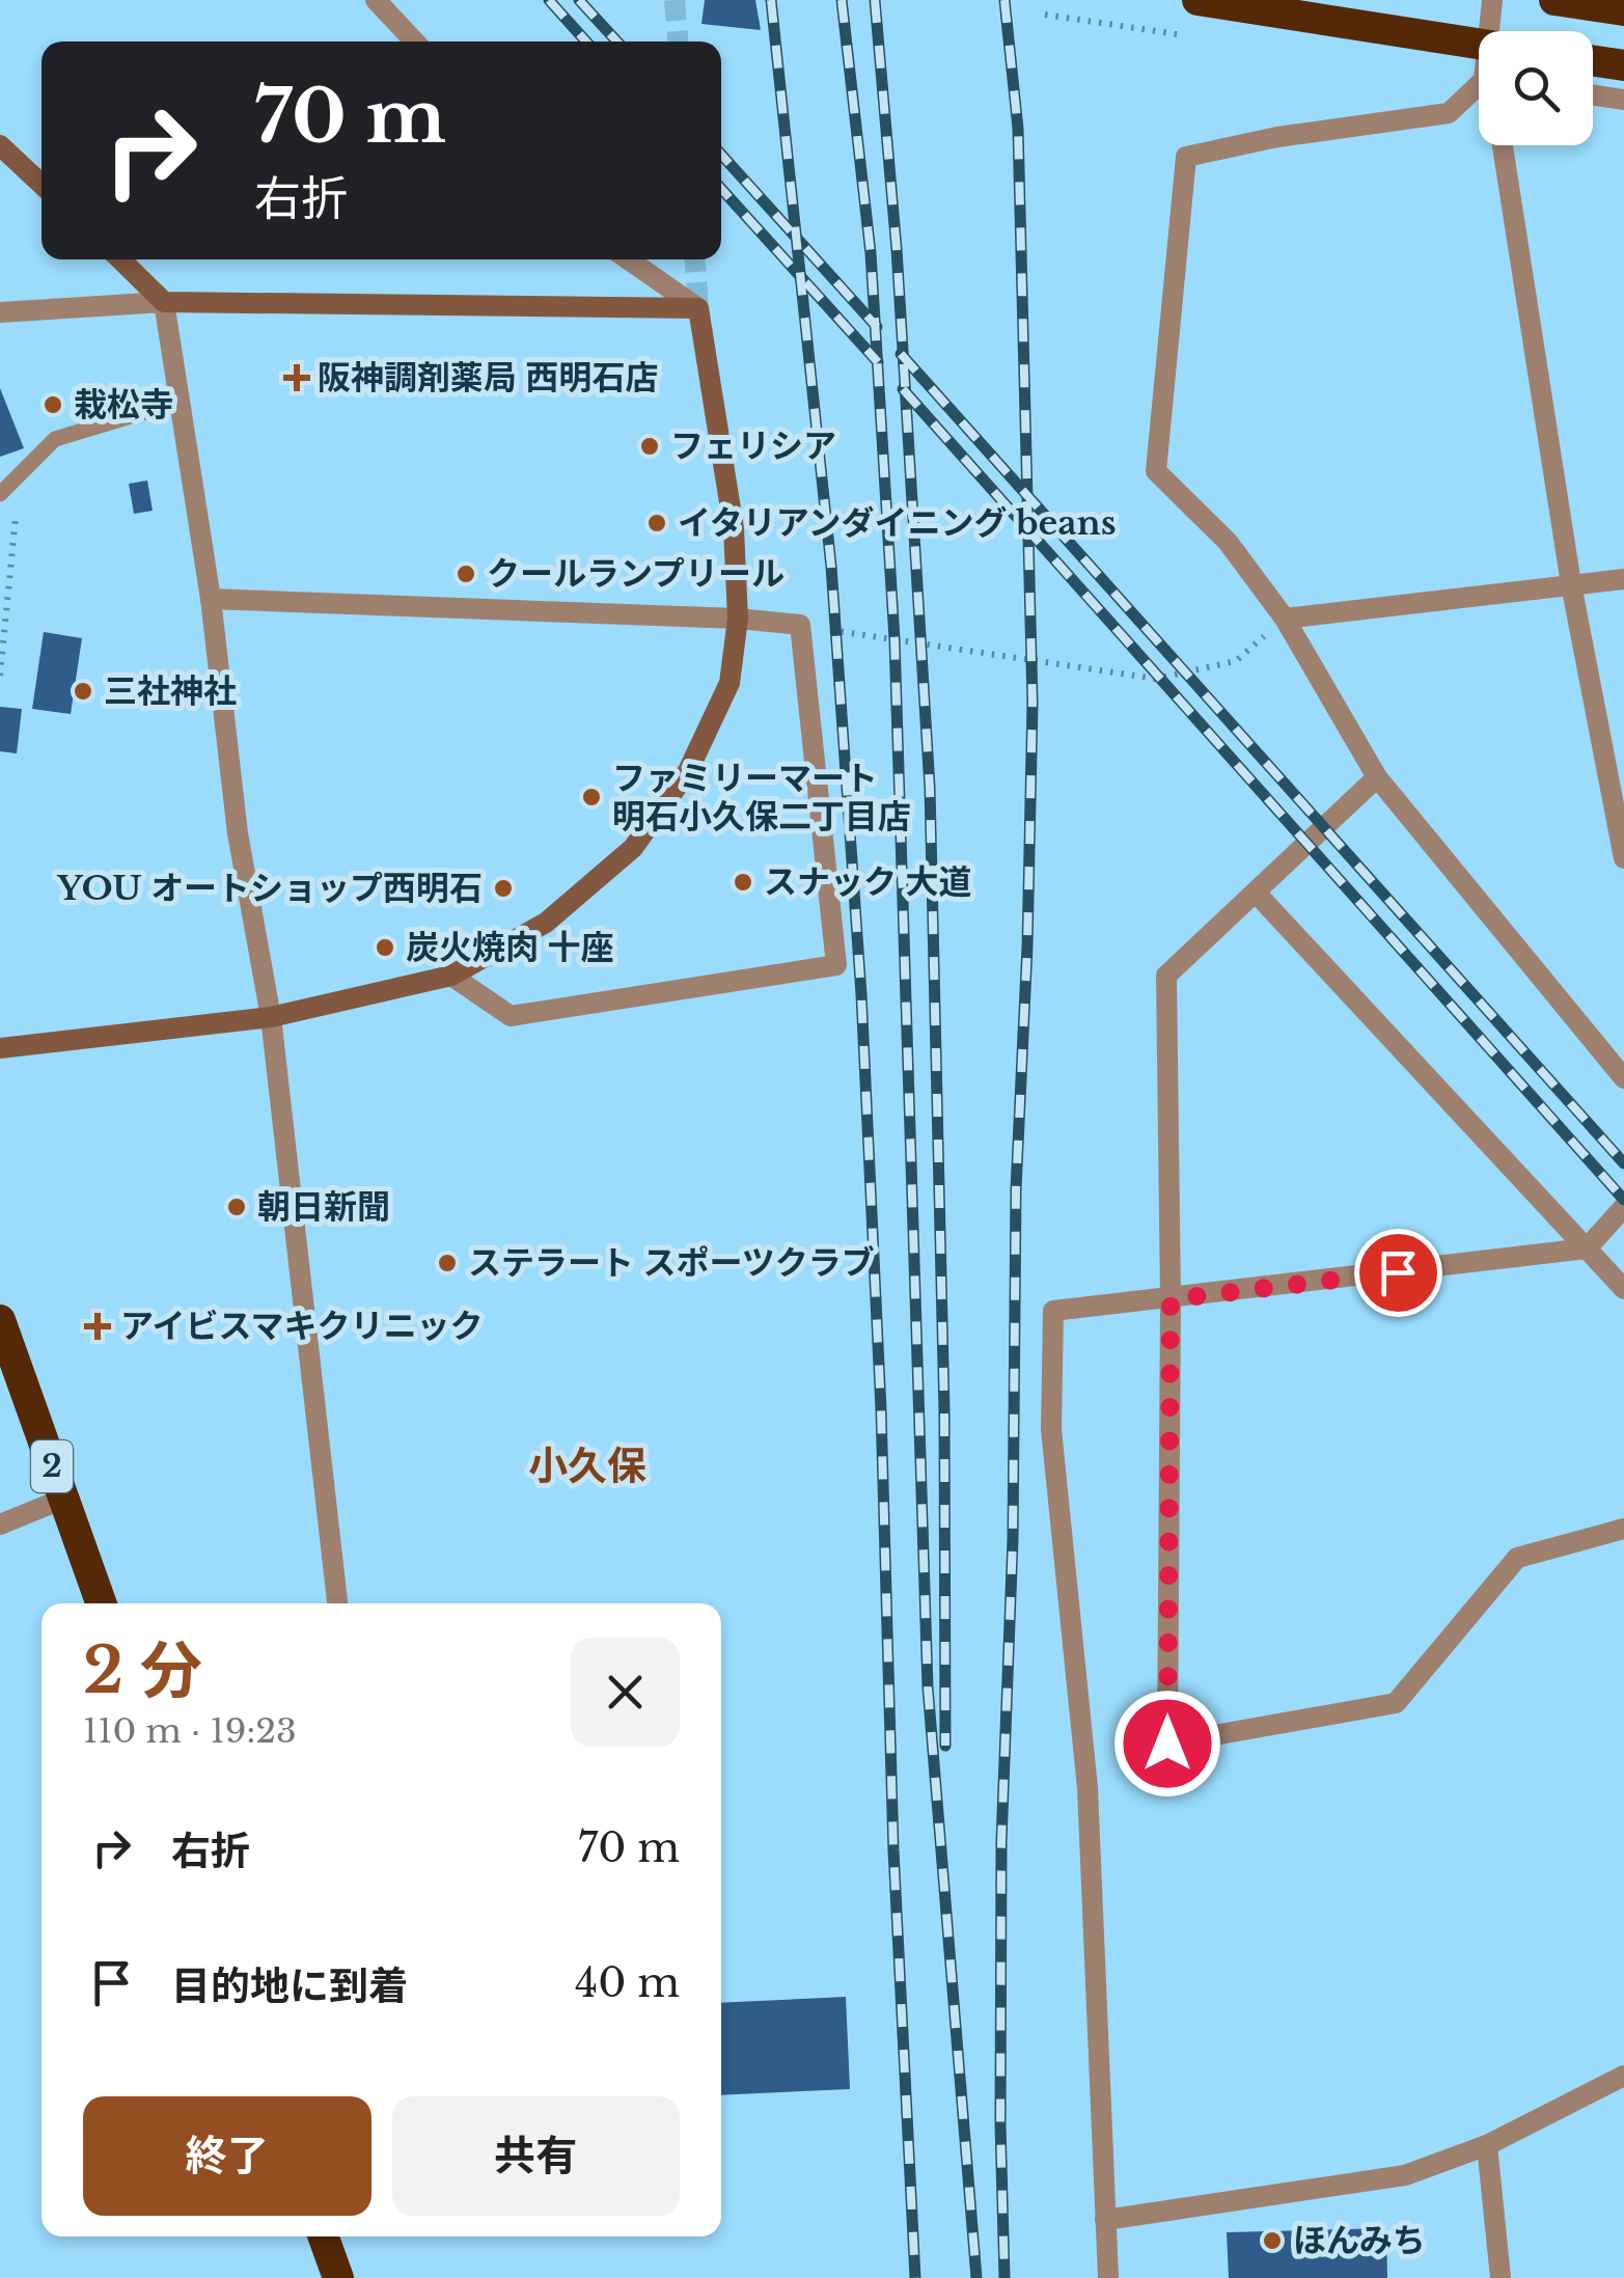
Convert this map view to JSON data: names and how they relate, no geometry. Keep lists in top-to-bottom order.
{
  "streets": {
    "highway": ["2"]
  },
  "districts": ["小久保"],
  "places": {
    "health": ["阪神調剤薬局 西明石店", "アイビスマキクリニック"],
    "other": [
      "栽松寺",
      "フェリシア",
      "イタリアンダイニング beans",
      "クールランプリール",
      "三社神社",
      "ファミリーマート 明石小久保二丁目店",
      "スナック 大道",
      "YOU オートショップ西明石",
      "炭火焼肉 十座",
      "朝日新聞",
      "ステラート スポーツクラブ",
      "ほんみち"
    ]
  },
  "page": {
    "turn": ["70 m", "右折"],
    "heading": ["2 分", "110 m · 19:23"],
    "list": [
      {
        "name": "右折",
        "value": "70 m"
      },
      {
        "name": "目的地に到着",
        "value": "40 m"
      }
    ],
    "buttons": ["終了", "共有"]
  }
}
